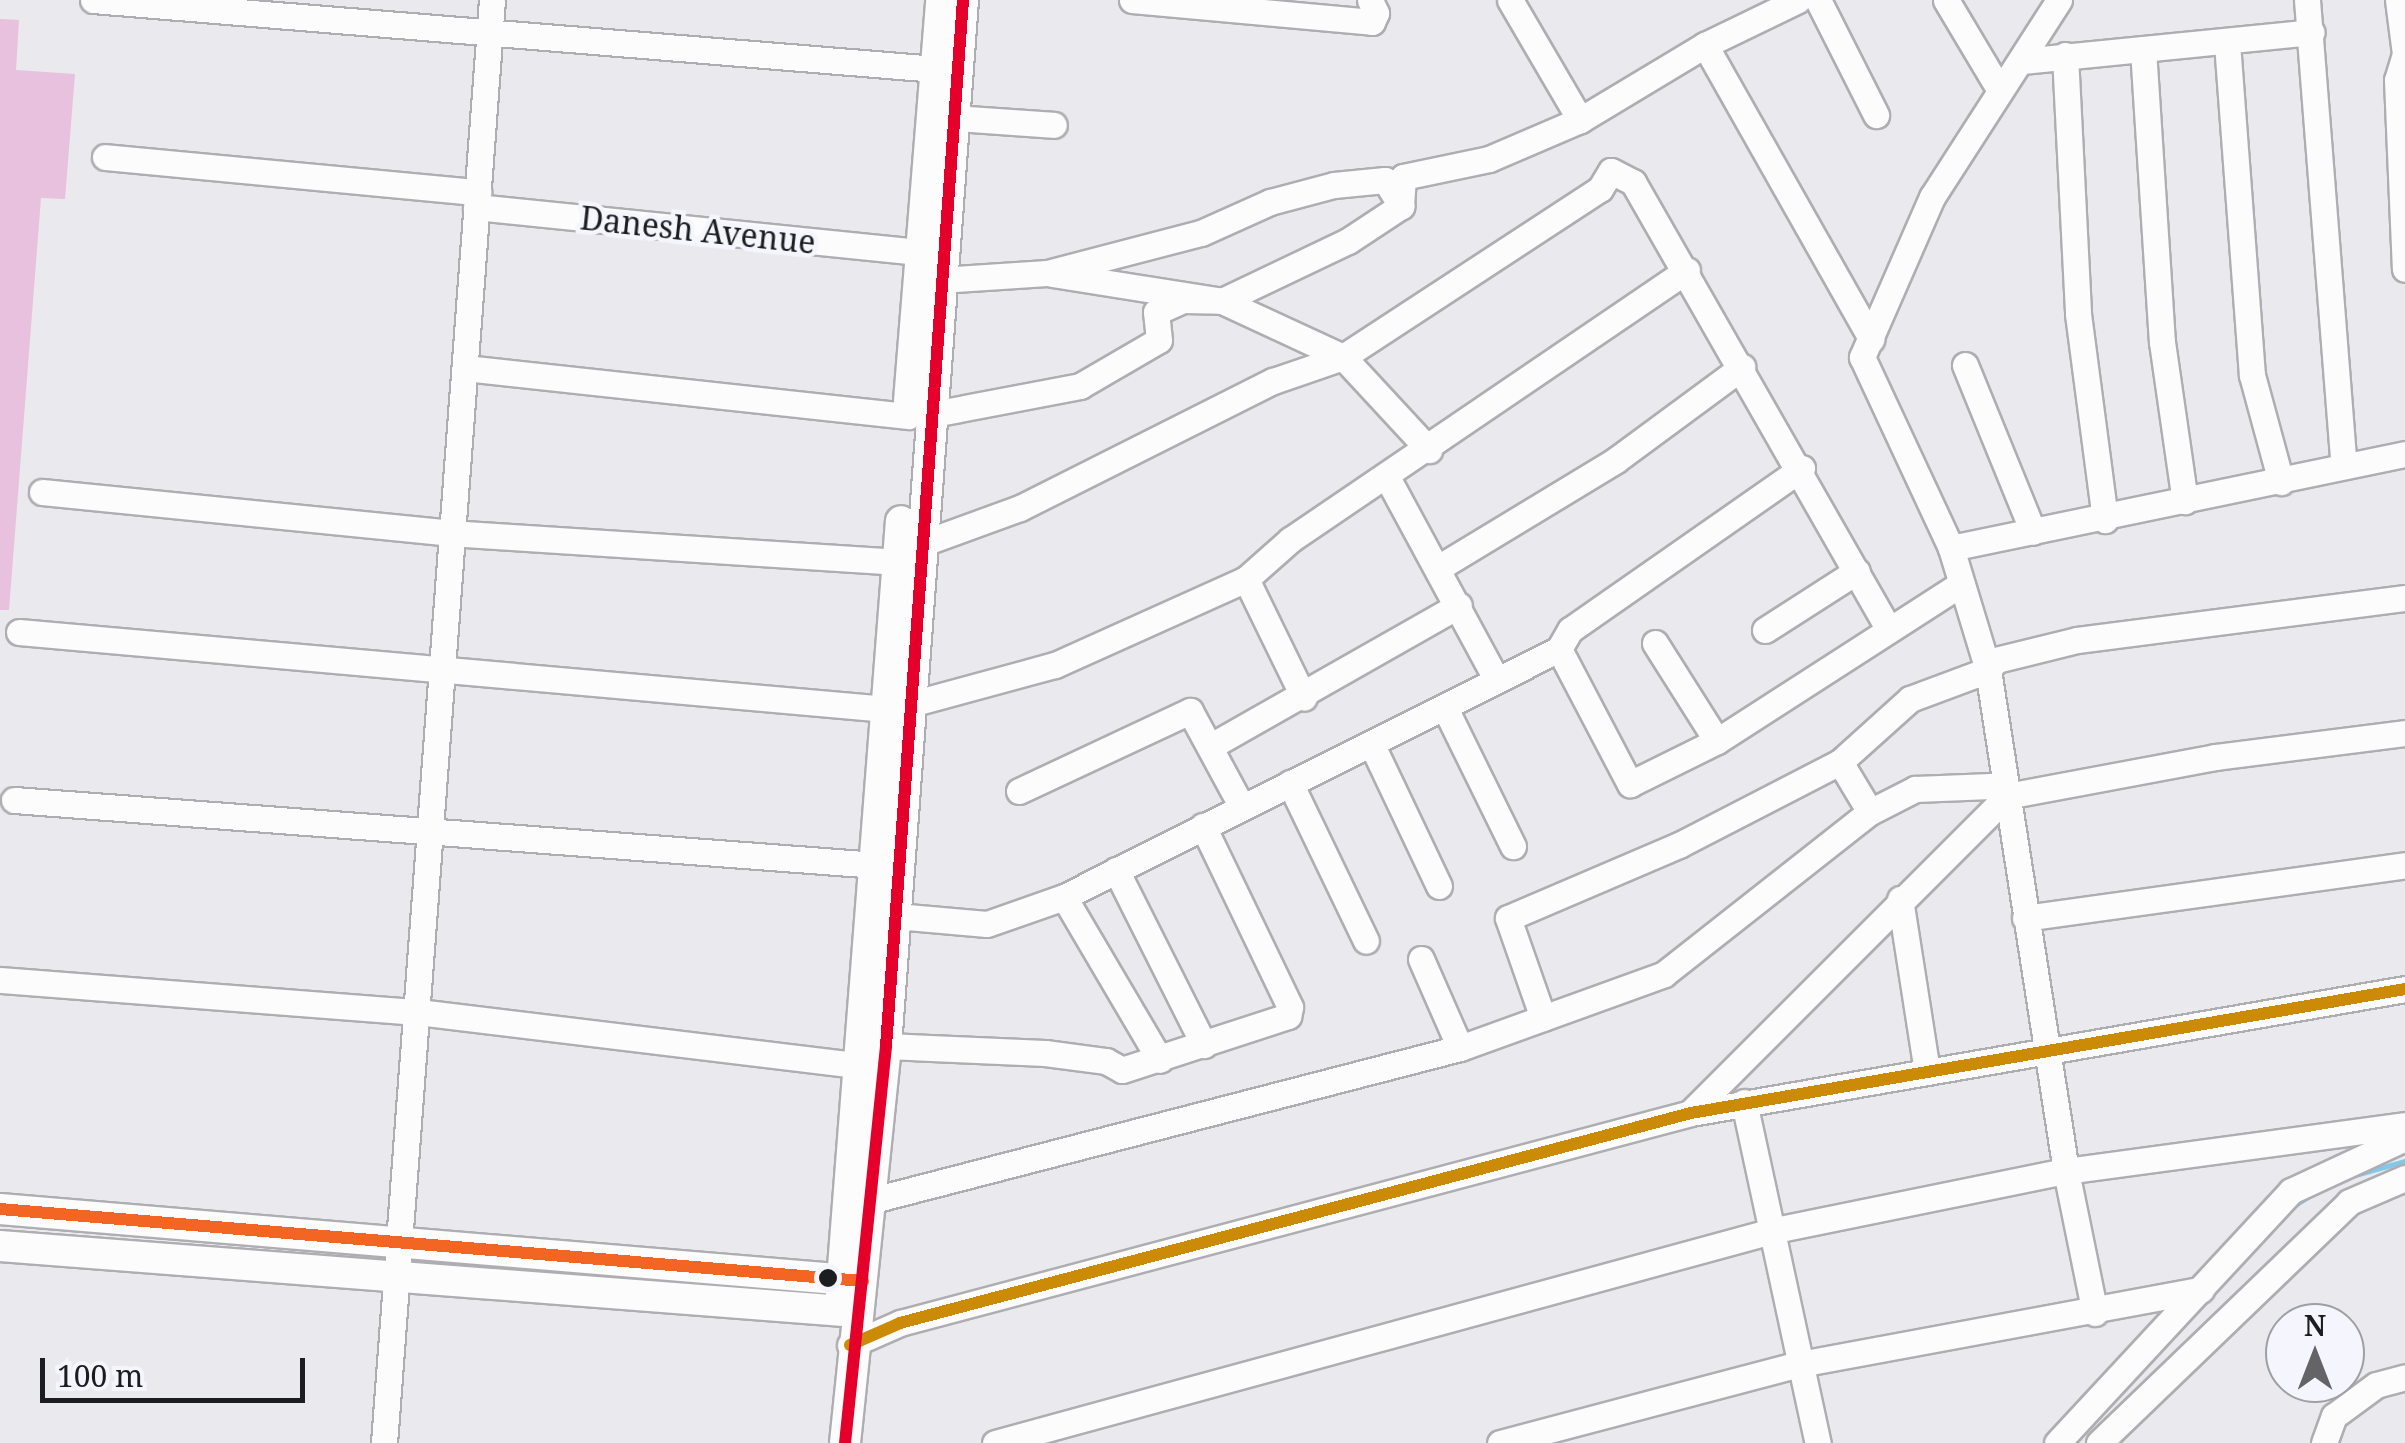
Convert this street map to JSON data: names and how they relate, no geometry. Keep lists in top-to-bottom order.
{
  "streets": {
    "street": ["Danesh Avenue"]
  },
  "scale_bar": "100 m",
  "north": "top"
}
